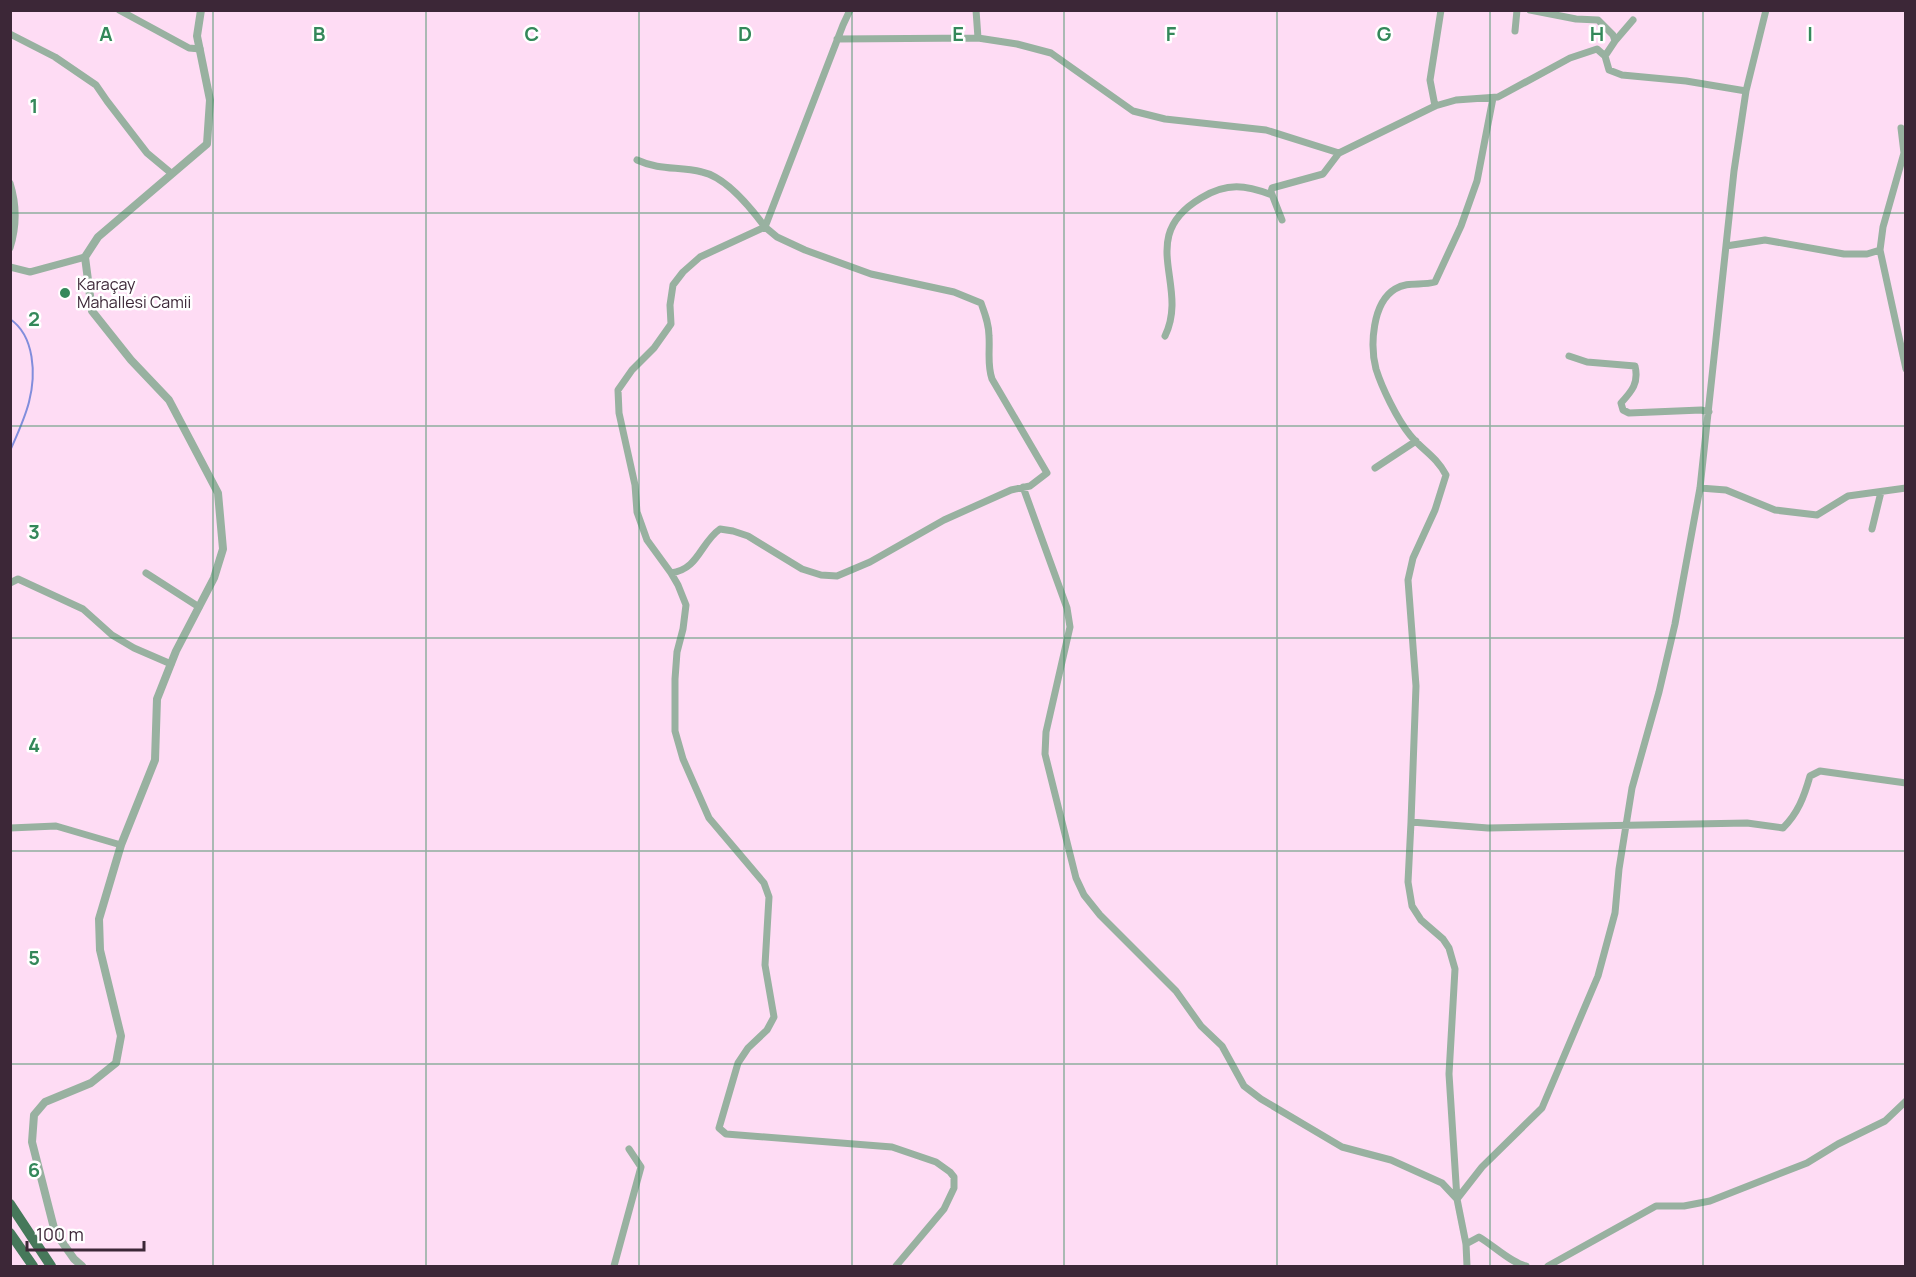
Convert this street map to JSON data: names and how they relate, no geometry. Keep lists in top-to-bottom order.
{
  "places": ["Karaçay Mahallesi Camii"],
  "scale_bar": "100 m",
  "grid": {
    "columns": [
      "A",
      "B",
      "C",
      "D",
      "E",
      "F",
      "G",
      "H",
      "I"
    ],
    "rows": [
      "1",
      "2",
      "3",
      "4",
      "5",
      "6"
    ]
  }
}
